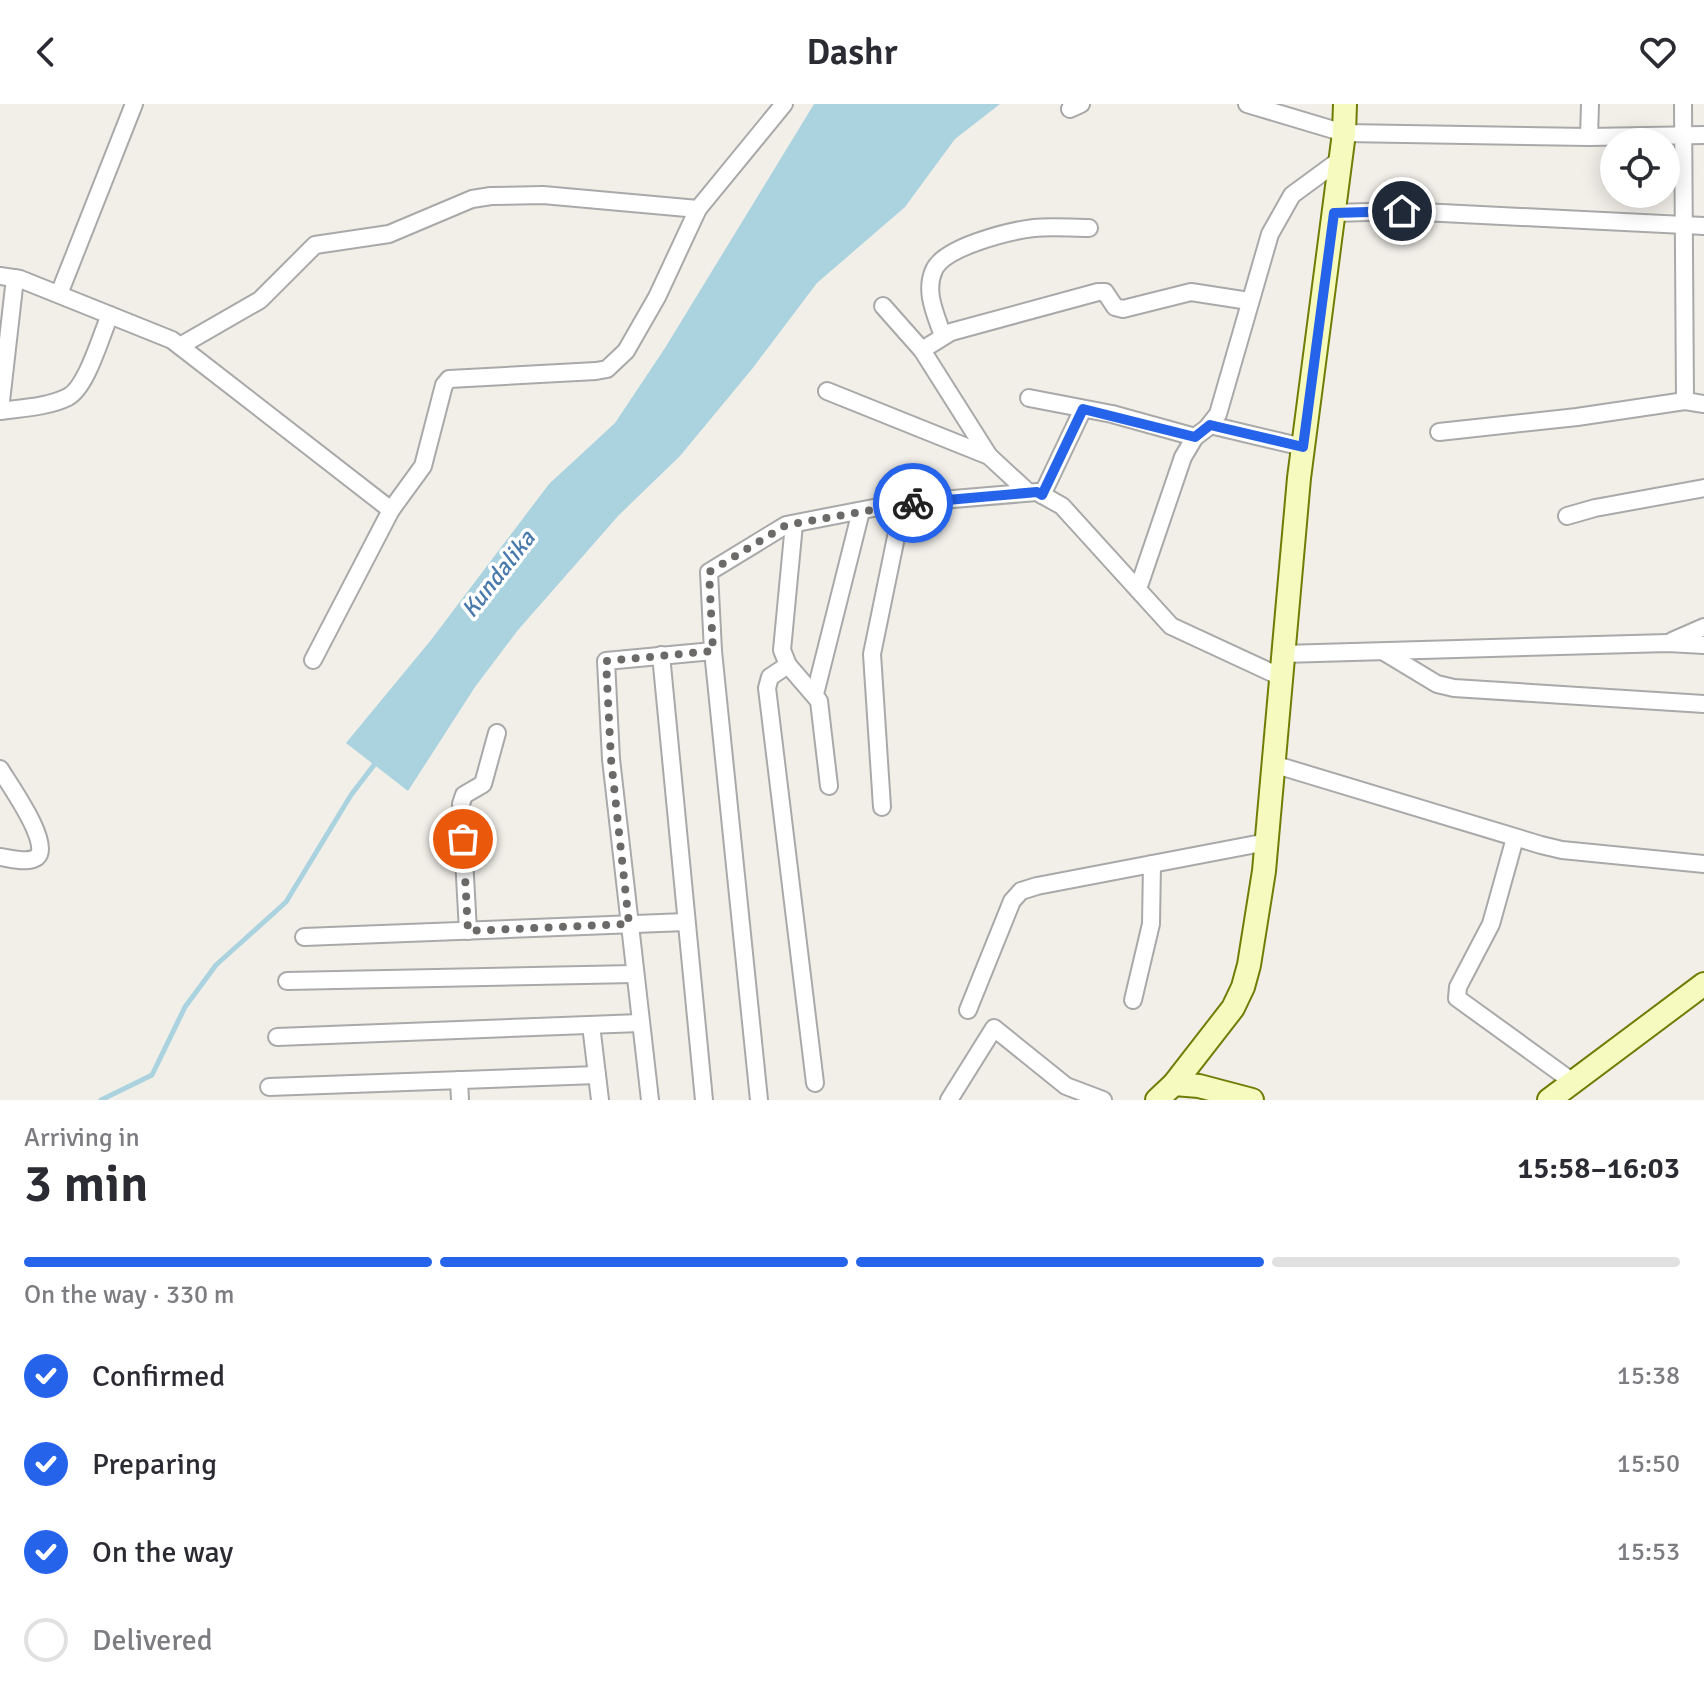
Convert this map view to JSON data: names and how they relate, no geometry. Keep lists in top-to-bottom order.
{
  "water": ["Kundalika"],
  "page": {
    "header": "Dashr",
    "heading": ["3 min", "Arriving in", "15:58–16:03"],
    "bar": "On the way · 330 m",
    "list": [
      ["Confirmed", "15:38"],
      ["Preparing", "15:50"],
      ["On the way", "15:53"],
      "Delivered"
    ]
  }
}
